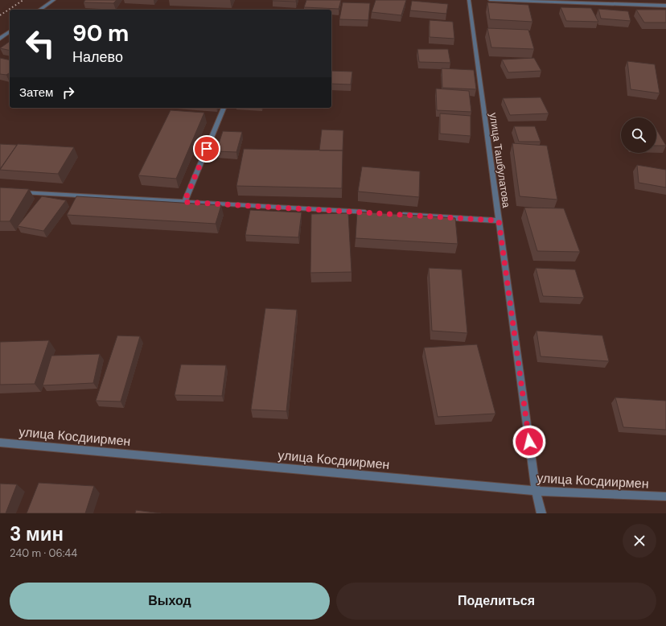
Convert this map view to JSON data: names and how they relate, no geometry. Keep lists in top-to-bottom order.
{
  "streets": {
    "street": ["улица Ташбулатова", "улица Косдиирмен"]
  },
  "crossings": [
    ["улица Ташбулатова", "улица Косдиирмен"]
  ],
  "page": {
    "turn": ["90 m", "Налево"],
    "then": "Затем",
    "heading": ["3 мин", "240 m · 06:44"],
    "buttons": ["Выход", "Поделиться"]
  }
}
